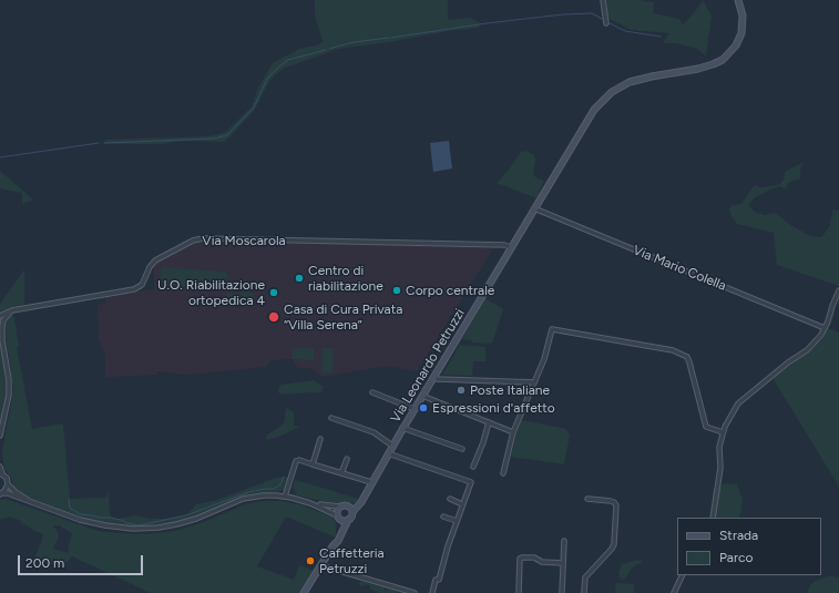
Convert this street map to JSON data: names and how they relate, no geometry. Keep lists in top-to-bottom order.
{
  "streets": {
    "main road": ["Via Leonardo Petruzzi"],
    "street": ["Via Moscarola", "Via Mario Colella"]
  },
  "crossings": [
    ["Via Moscarola", "Via Leonardo Petruzzi"],
    ["Via Mario Colella", "Via Leonardo Petruzzi"]
  ],
  "places": [
    "Centro di riabilitazione",
    "Corpo centrale",
    "U.O. Riabilitazione ortopedica 4",
    "Casa di Cura Privata “Villa Serena”",
    "Poste Italiane",
    "Espressioni d'affetto",
    "Caffetteria Petruzzi"
  ],
  "legend": ["Strada", "Parco"],
  "scale_bar": "200 m"
}
